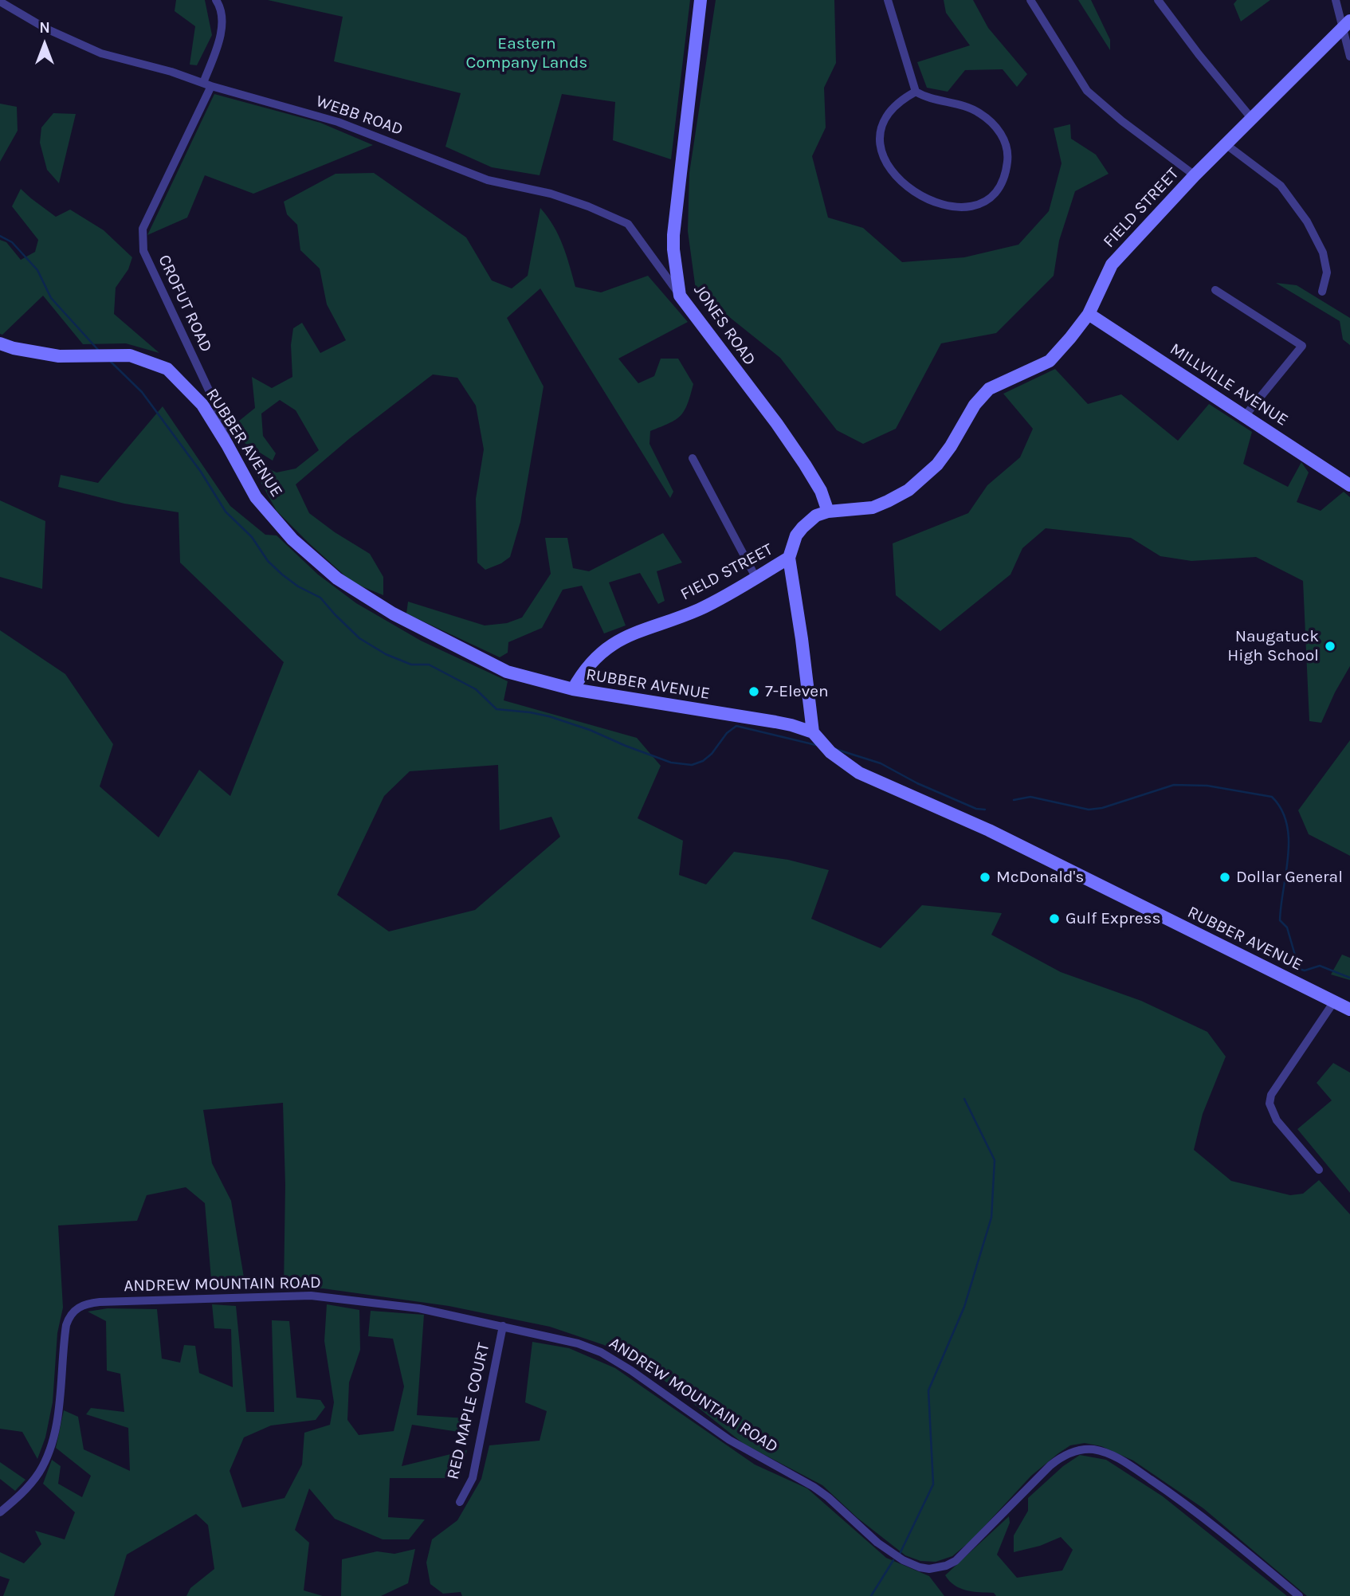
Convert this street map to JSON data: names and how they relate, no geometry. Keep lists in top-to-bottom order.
{
  "streets": {
    "street": [
      "WEBB ROAD",
      "FIELD STREET",
      "CROFUT ROAD",
      "JONES ROAD",
      "MILLVILLE AVENUE",
      "RUBBER AVENUE",
      "ANDREW MOUNTAIN ROAD",
      "RED MAPLE COURT"
    ]
  },
  "crossings": [
    ["WEBB ROAD", "CROFUT ROAD"],
    ["WEBB ROAD", "JONES ROAD"],
    ["FIELD STREET", "JONES ROAD"],
    ["FIELD STREET", "MILLVILLE AVENUE"],
    ["FIELD STREET", "RUBBER AVENUE"],
    ["CROFUT ROAD", "RUBBER AVENUE"],
    ["ANDREW MOUNTAIN ROAD", "RED MAPLE COURT"]
  ],
  "parks": ["Eastern Company Lands"],
  "places": [
    "Naugatuck High School",
    "7-Eleven",
    "McDonald's",
    "Dollar General",
    "Gulf Express"
  ],
  "north": "top"
}
